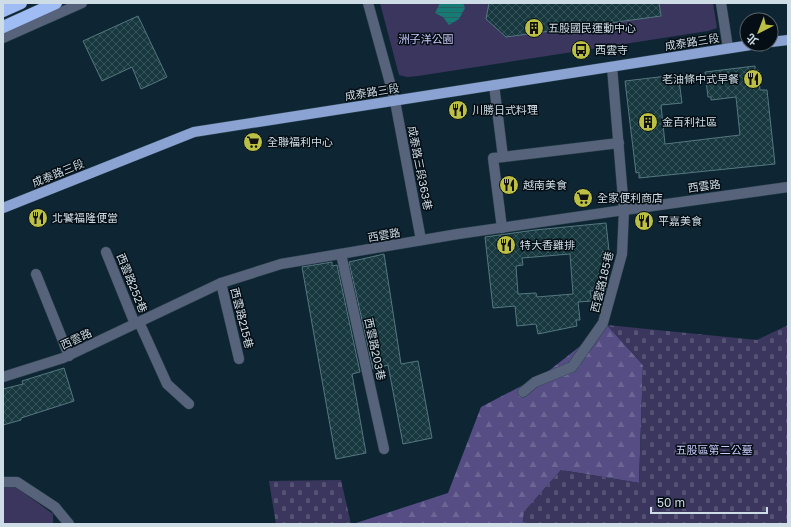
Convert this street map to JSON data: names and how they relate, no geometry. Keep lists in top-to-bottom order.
{
  "streets": {
    "main road": ["成泰路三段"],
    "street": [
      "成泰路三段363巷",
      "西雲路",
      "西雲路185巷",
      "西雲路252巷",
      "西雲路215巷",
      "西雲路203巷"
    ]
  },
  "crossings": [
    ["成泰路三段", "成泰路三段363巷"],
    ["成泰路三段", "西雲路185巷"],
    ["成泰路三段363巷", "西雲路"],
    ["西雲路", "西雲路185巷"],
    ["西雲路", "西雲路252巷"],
    ["西雲路", "西雲路215巷"],
    ["西雲路", "西雲路203巷"]
  ],
  "parks": ["洲子洋公園", "五股區第二公墓"],
  "places": {
    "building": ["五股國民運動中心", "金百利社區"],
    "bus stop": ["西雲寺"],
    "restaurant": [
      "老油條中式早餐",
      "川勝日式料理",
      "越南美食",
      "北饕福隆便當",
      "平嘉美食",
      "特大香雞排"
    ],
    "supermarket": ["全聯福利中心", "全家便利商店"]
  },
  "scale_bar": "50 m",
  "north": "bottom left"
}
